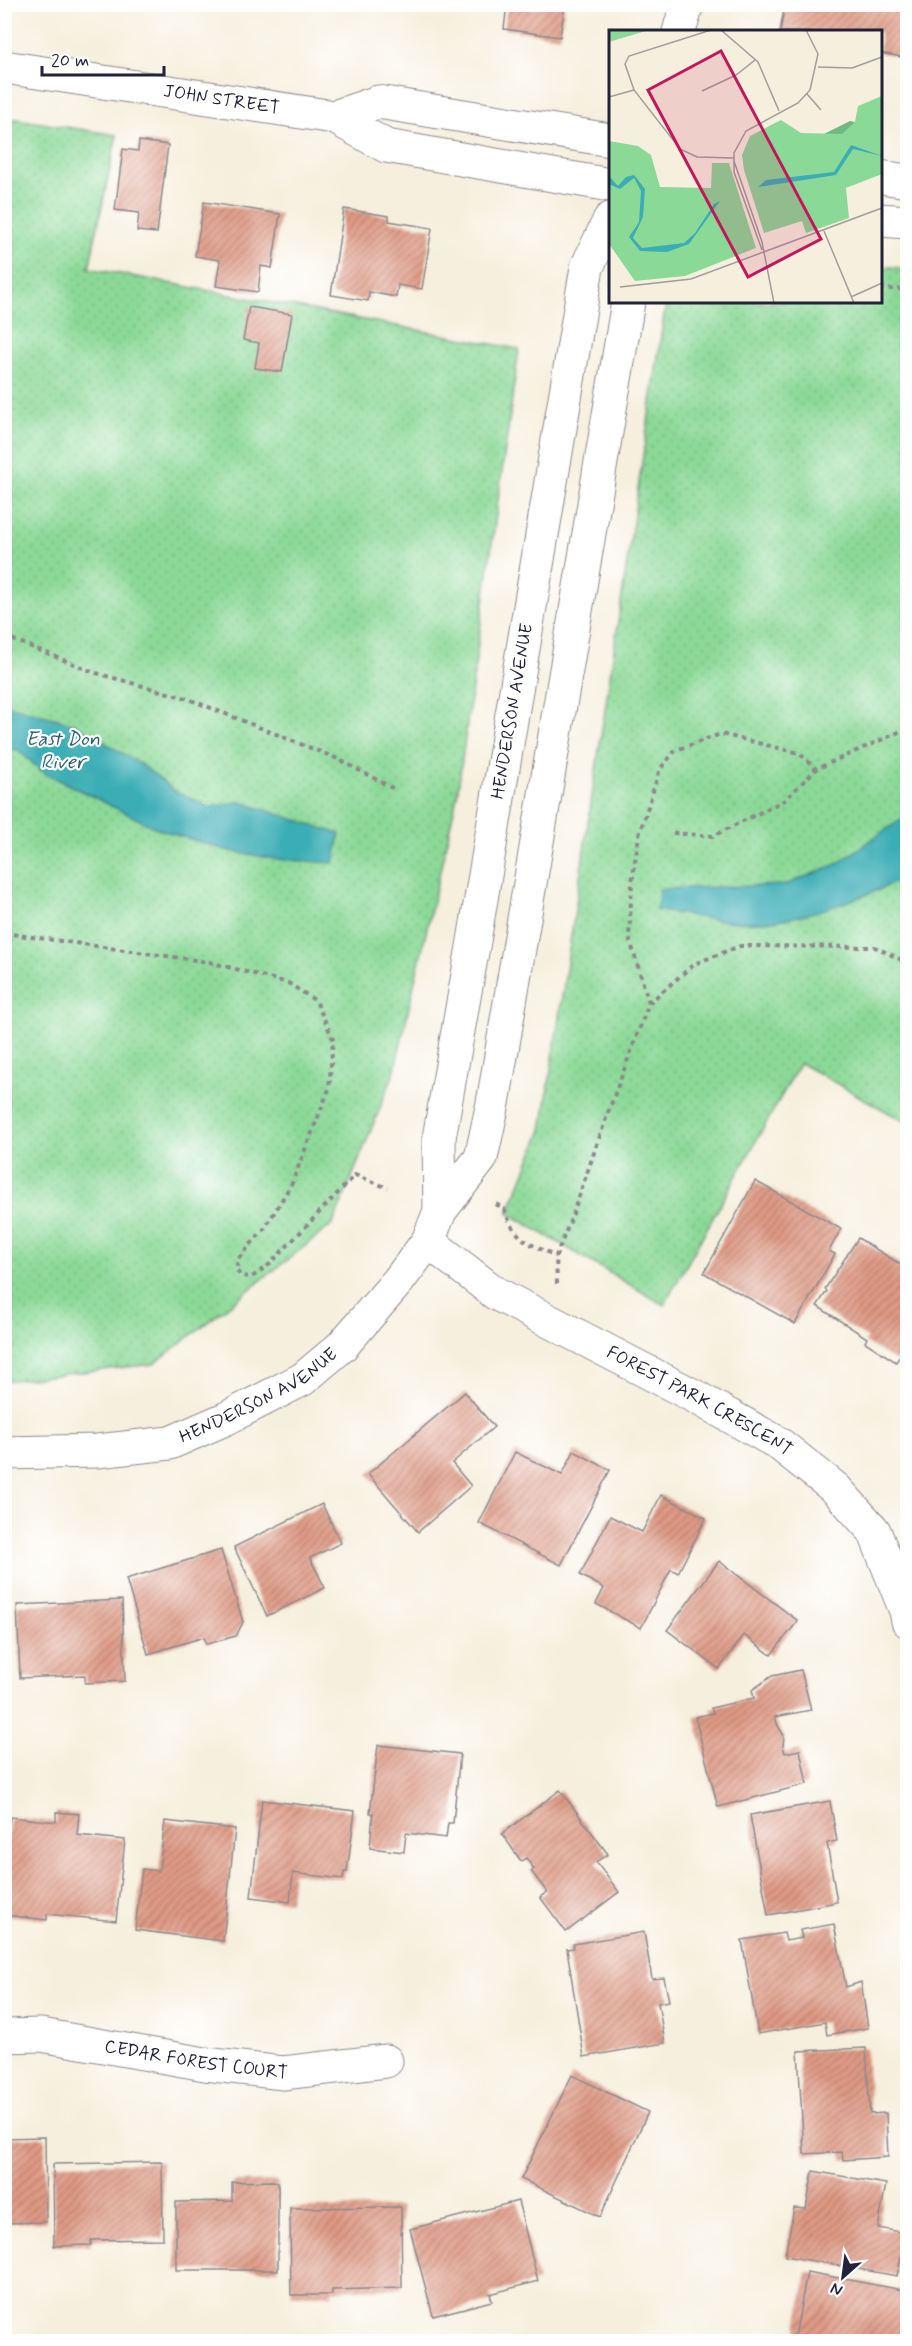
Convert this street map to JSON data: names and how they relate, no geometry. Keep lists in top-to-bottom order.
{
  "streets": {
    "street": [
      "JOHN STREET",
      "HENDERSON AVENUE",
      "FOREST PARK CRESCENT",
      "CEDAR FOREST COURT"
    ]
  },
  "crossings": [
    ["HENDERSON AVENUE", "FOREST PARK CRESCENT"]
  ],
  "water": ["East Don River"],
  "scale_bar": "20 m",
  "north": "bottom left"
}
